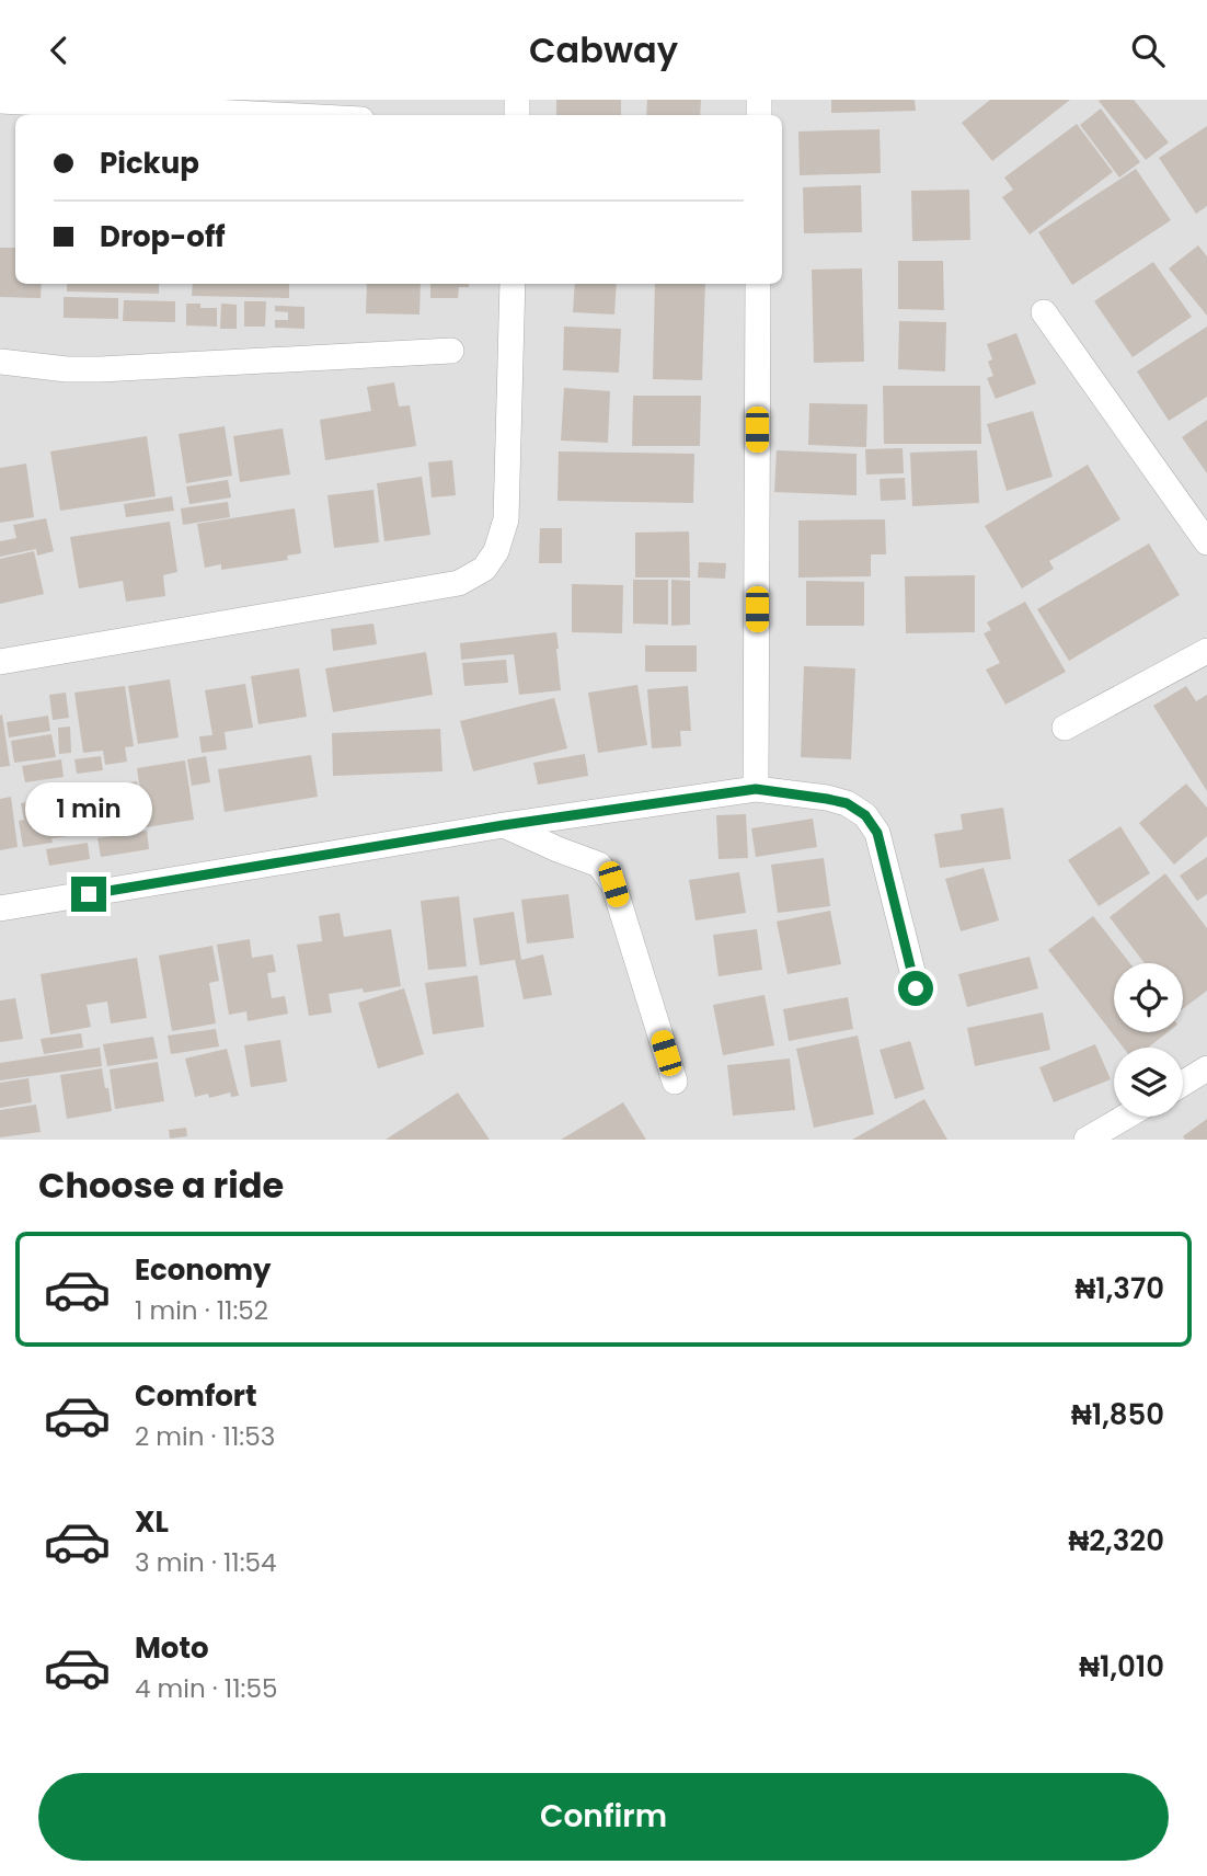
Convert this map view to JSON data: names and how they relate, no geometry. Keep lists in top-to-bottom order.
{
  "page": {
    "header": "Cabway",
    "banner": ["Pickup", "Drop-off"],
    "bubble": "1 min",
    "heading": "Choose a ride",
    "list": [
      {
        "name": "Economy",
        "note": "1 min · 11:52",
        "value": "₦1,370"
      },
      {
        "name": "Comfort",
        "note": "2 min · 11:53",
        "value": "₦1,850"
      },
      {
        "name": "XL",
        "note": "3 min · 11:54",
        "value": "₦2,320"
      },
      {
        "name": "Moto",
        "note": "4 min · 11:55",
        "value": "₦1,010"
      }
    ],
    "buttons": "Confirm"
  }
}
